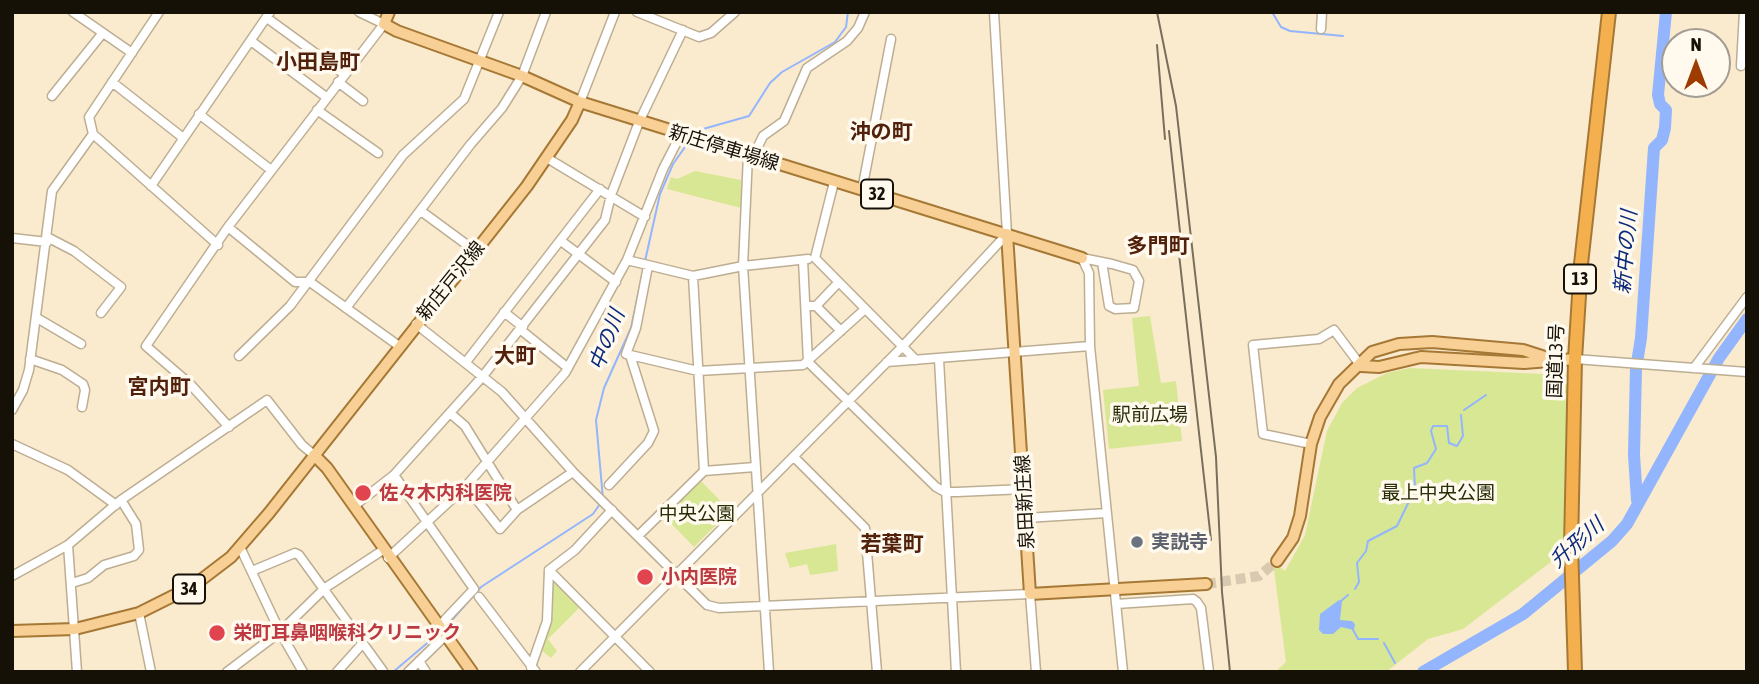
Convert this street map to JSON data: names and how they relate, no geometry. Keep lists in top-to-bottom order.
{
  "streets": {
    "highway": ["13", "国道13号"],
    "main road": [
      "新庄停車場線",
      "32",
      "新庄戸沢線",
      "泉田新庄線",
      "34"
    ]
  },
  "crossings": [
    ["新庄停車場線", "新庄戸沢線"],
    ["新庄停車場線", "泉田新庄線"]
  ],
  "districts": [
    "小田島町",
    "沖の町",
    "多門町",
    "大町",
    "宮内町",
    "若葉町"
  ],
  "water": ["新中の川", "中の川", "升形川"],
  "parks": ["駅前広場", "最上中央公園", "中央公園"],
  "places": [
    "佐々木内科医院",
    "実説寺",
    "小内医院",
    "栄町耳鼻咽喉科クリニック"
  ],
  "north": "top"
}
